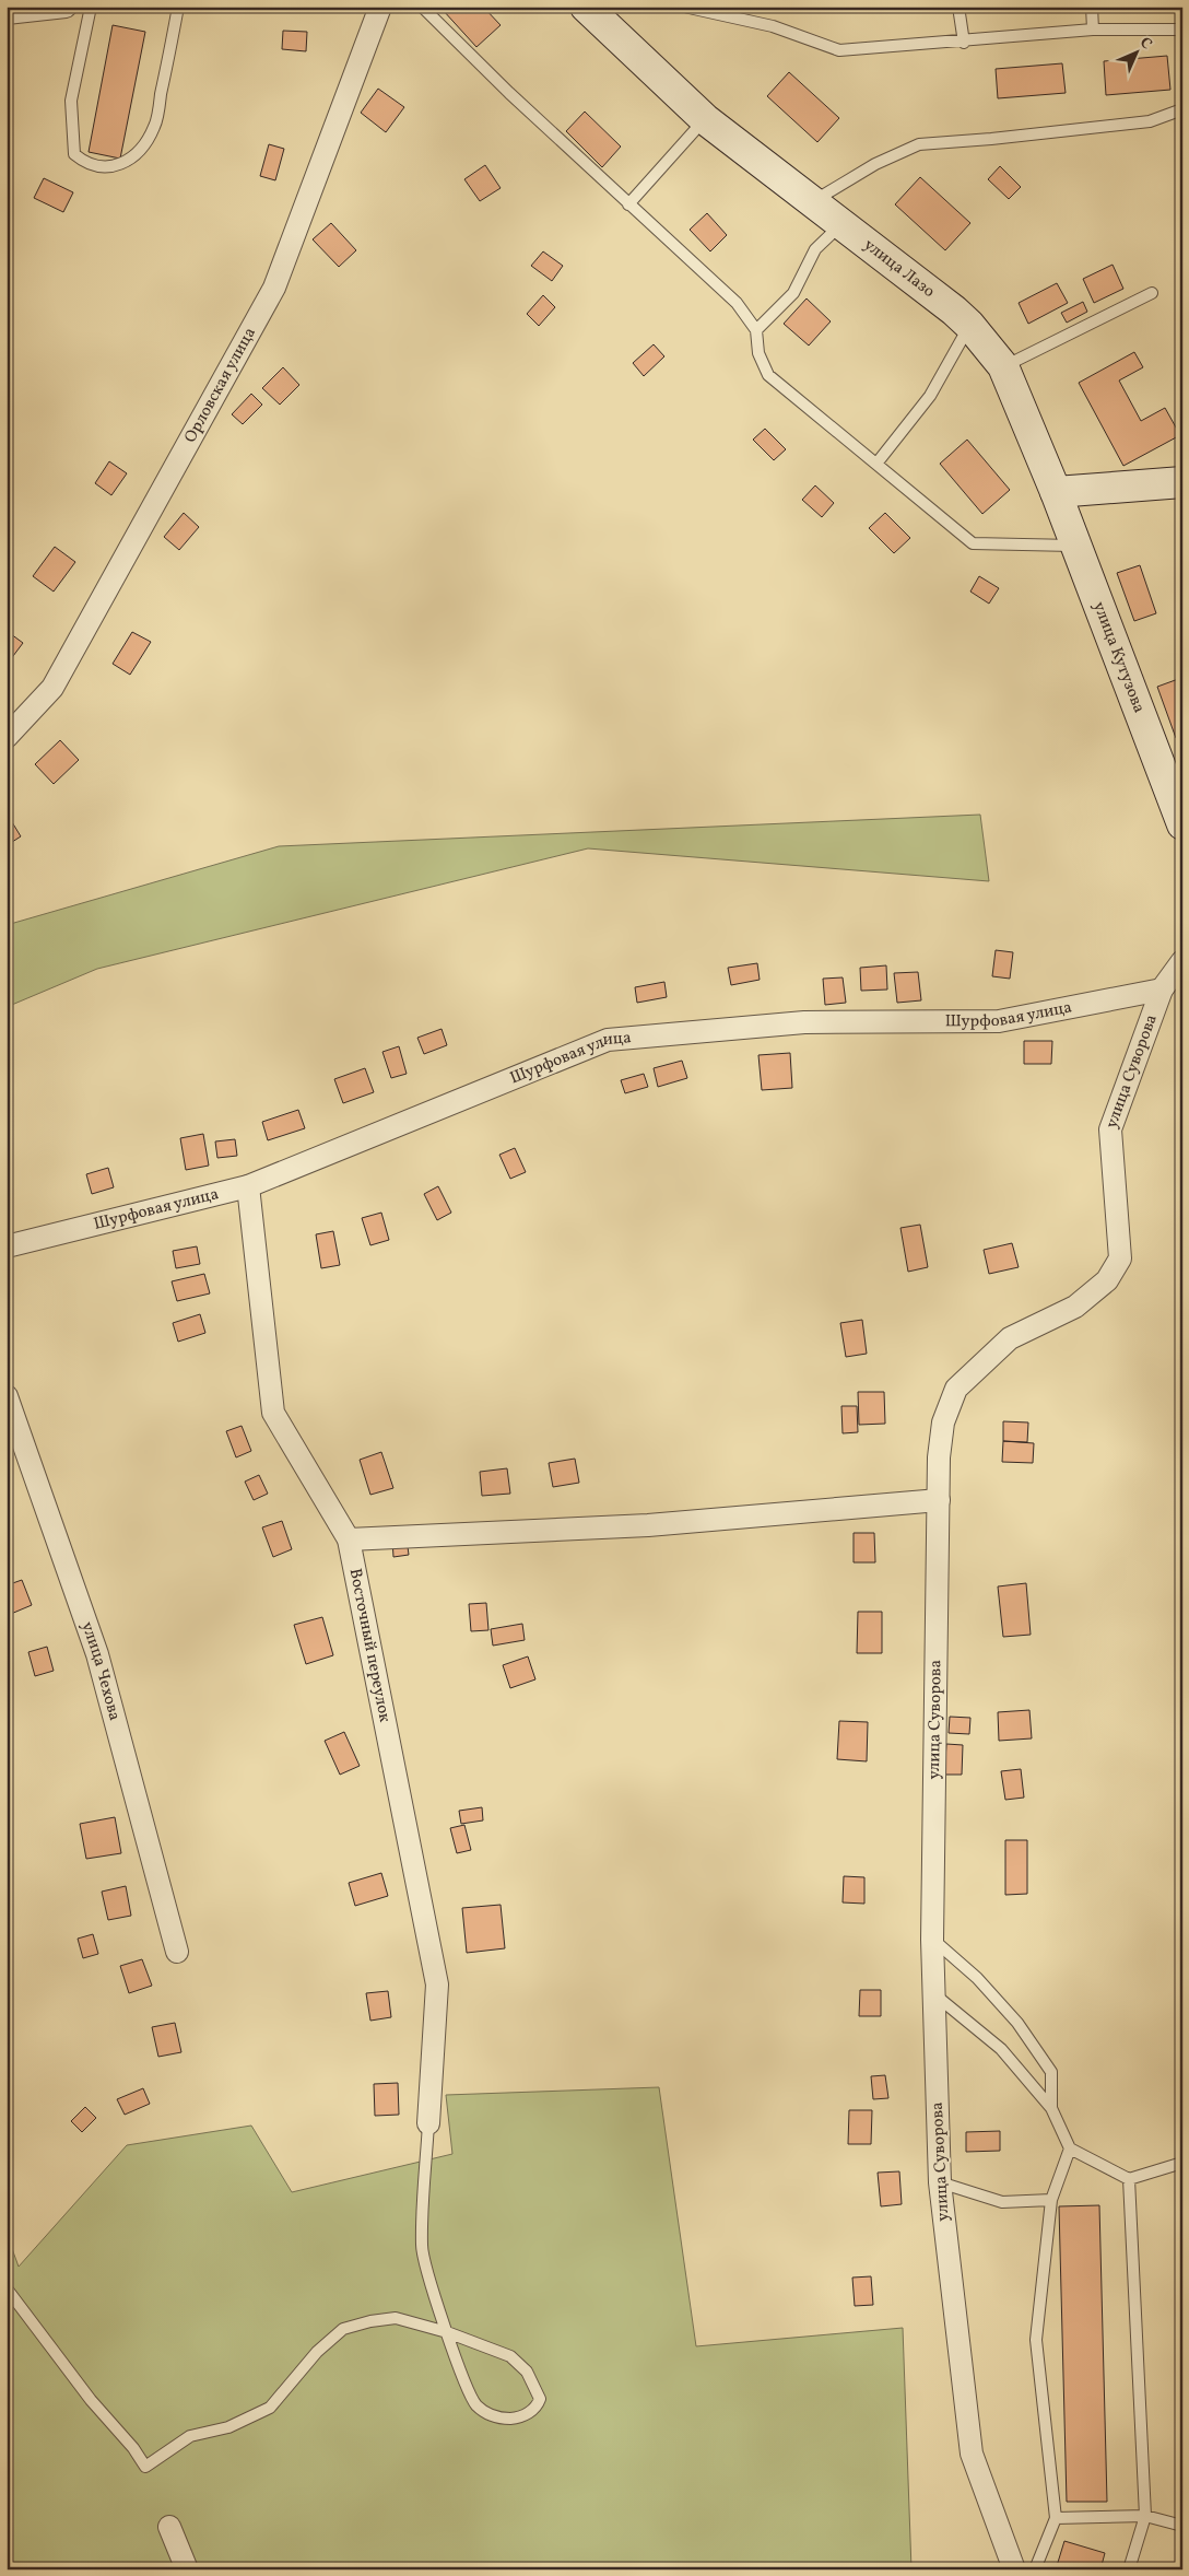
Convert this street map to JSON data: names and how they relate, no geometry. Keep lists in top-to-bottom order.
{
  "streets": {
    "street": [
      "улица Лазо",
      "Орловская улица",
      "улица Кутузова",
      "Шурфовая улица",
      "улица Суворова",
      "Восточный переулок",
      "улица Чехова"
    ]
  },
  "crossings": [
    ["улица Лазо", "улица Кутузова"],
    ["Шурфовая улица", "улица Суворова"],
    ["Шурфовая улица", "Восточный переулок"]
  ],
  "north": "top right"
}
